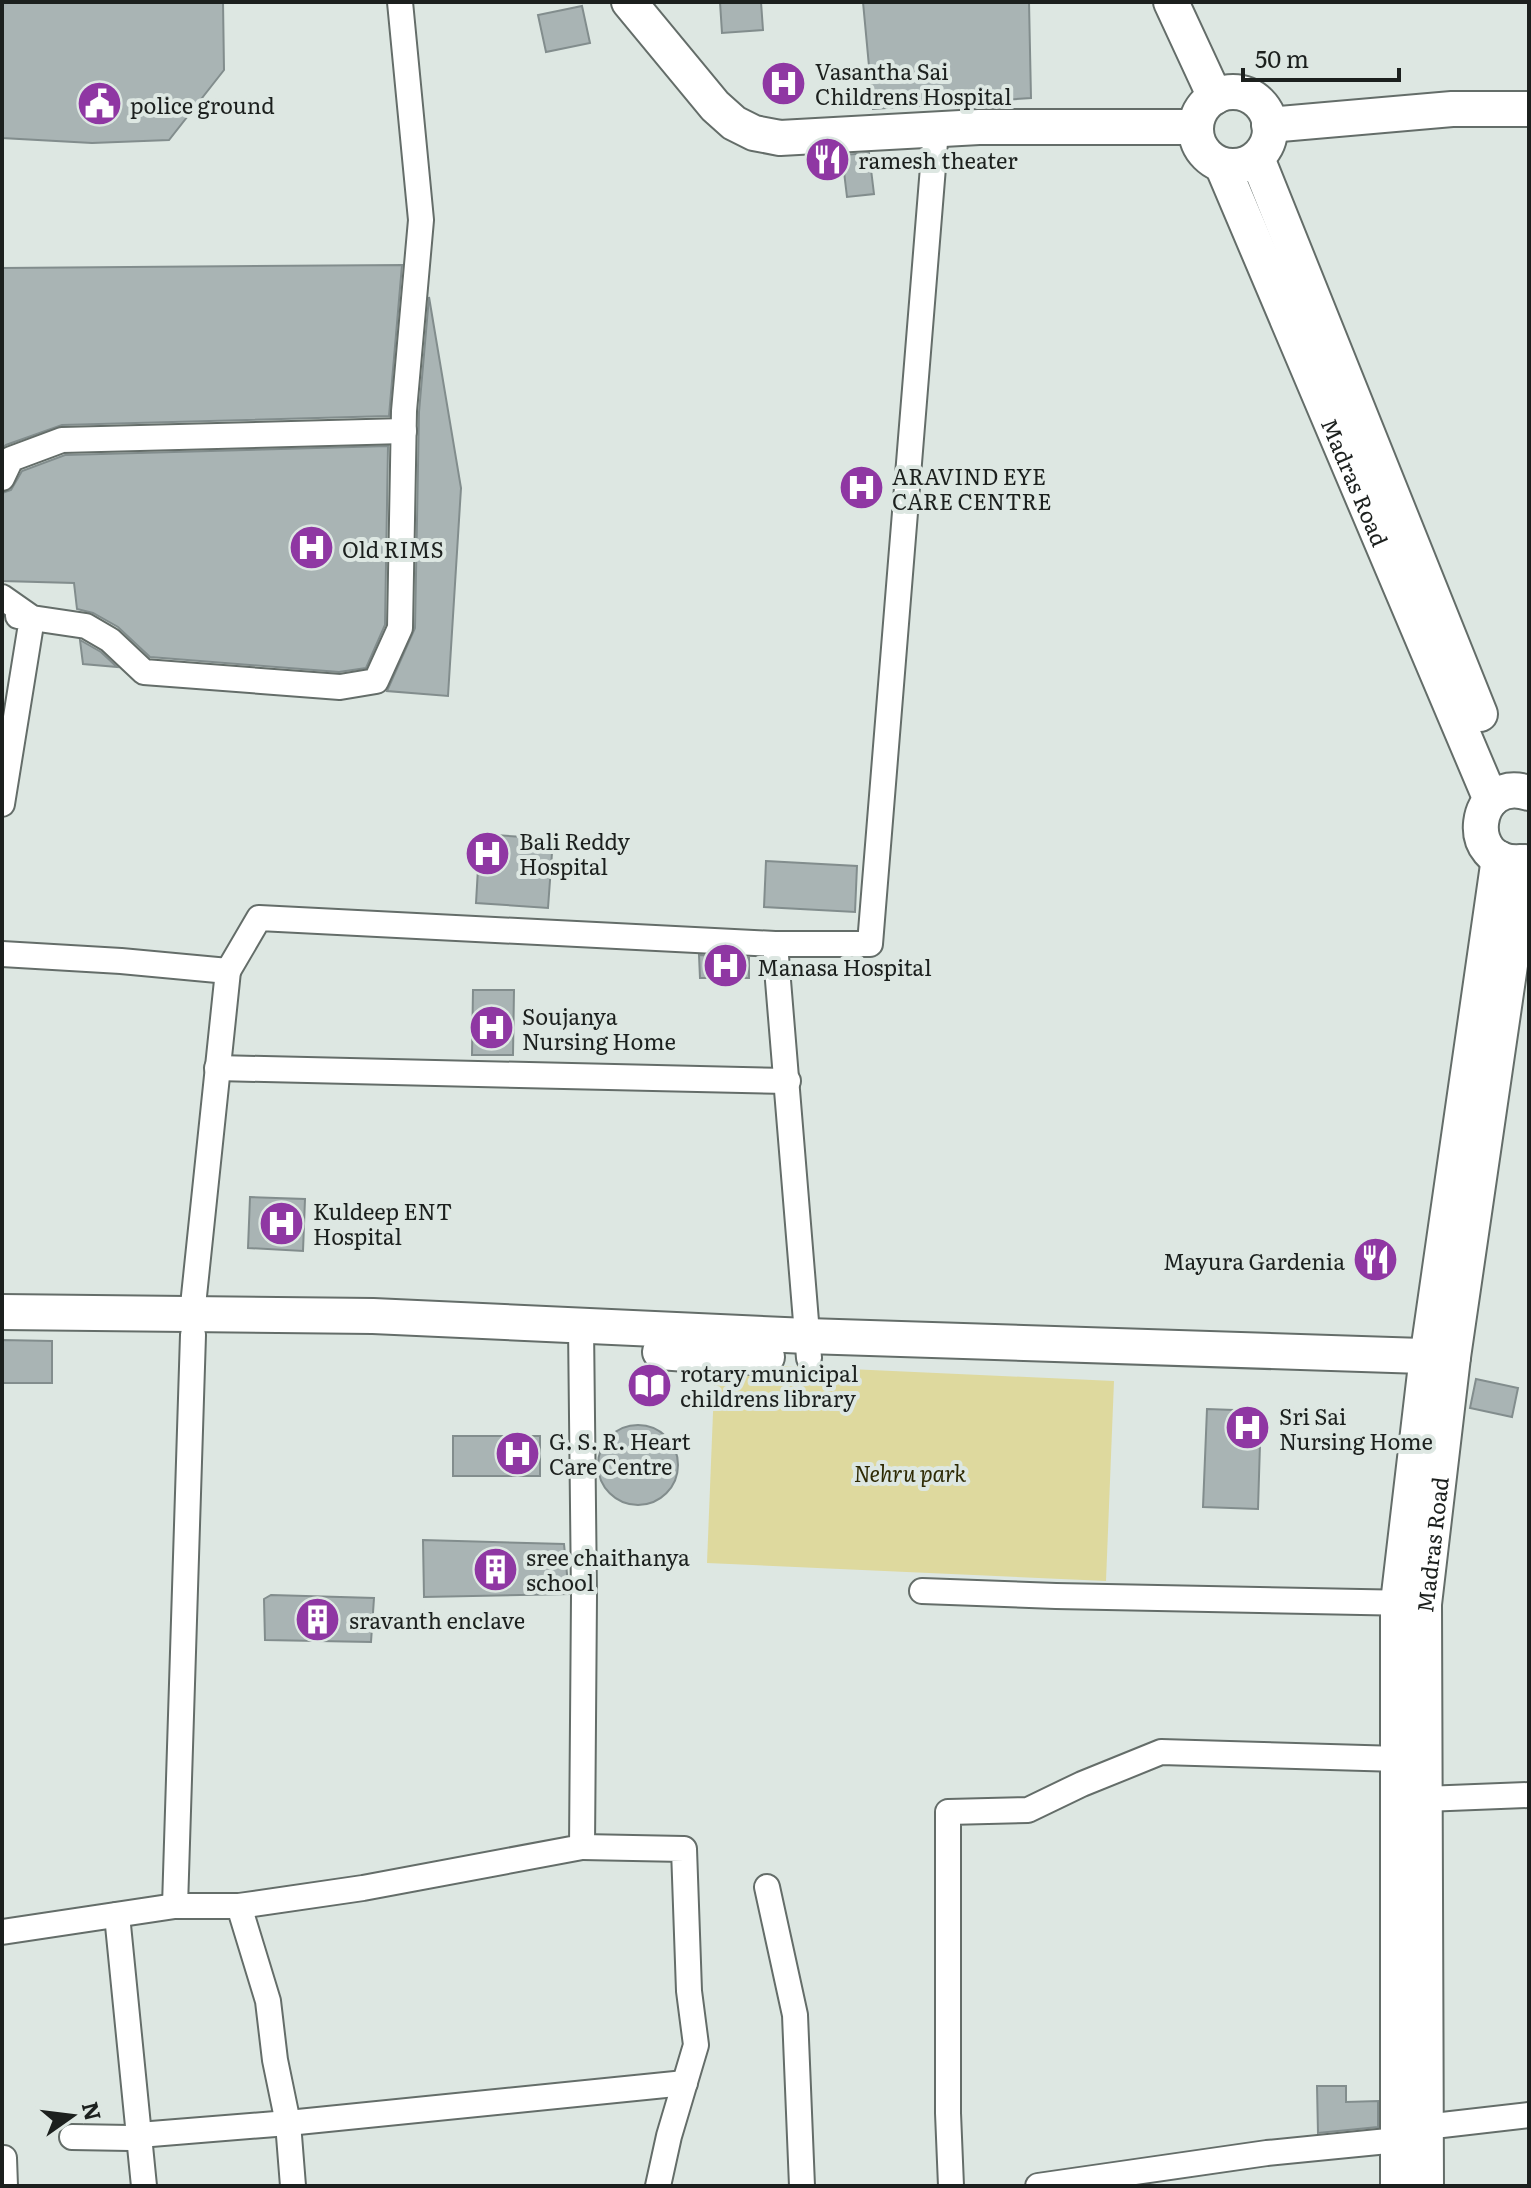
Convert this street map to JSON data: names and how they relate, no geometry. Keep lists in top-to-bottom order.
{
  "streets": {
    "main road": ["Madras Road"]
  },
  "parks": ["Nehru park"],
  "places": {
    "hospital": [
      "Vasantha Sai Childrens Hospital",
      "ARAVIND EYE CARE CENTRE",
      "Old RIMS",
      "Bali Reddy Hospital",
      "Manasa Hospital",
      "Soujanya Nursing Home",
      "Kuldeep ENT Hospital",
      "Sri Sai Nursing Home",
      "G. S. R. Heart Care Centre"
    ],
    "public building": ["police ground"],
    "restaurant": ["ramesh theater", "Mayura Gardenia"],
    "library": ["rotary municipal childrens library"],
    "building": ["sree chaithanya school", "sravanth enclave"]
  },
  "scale_bar": "50 m",
  "north": "right"
}
